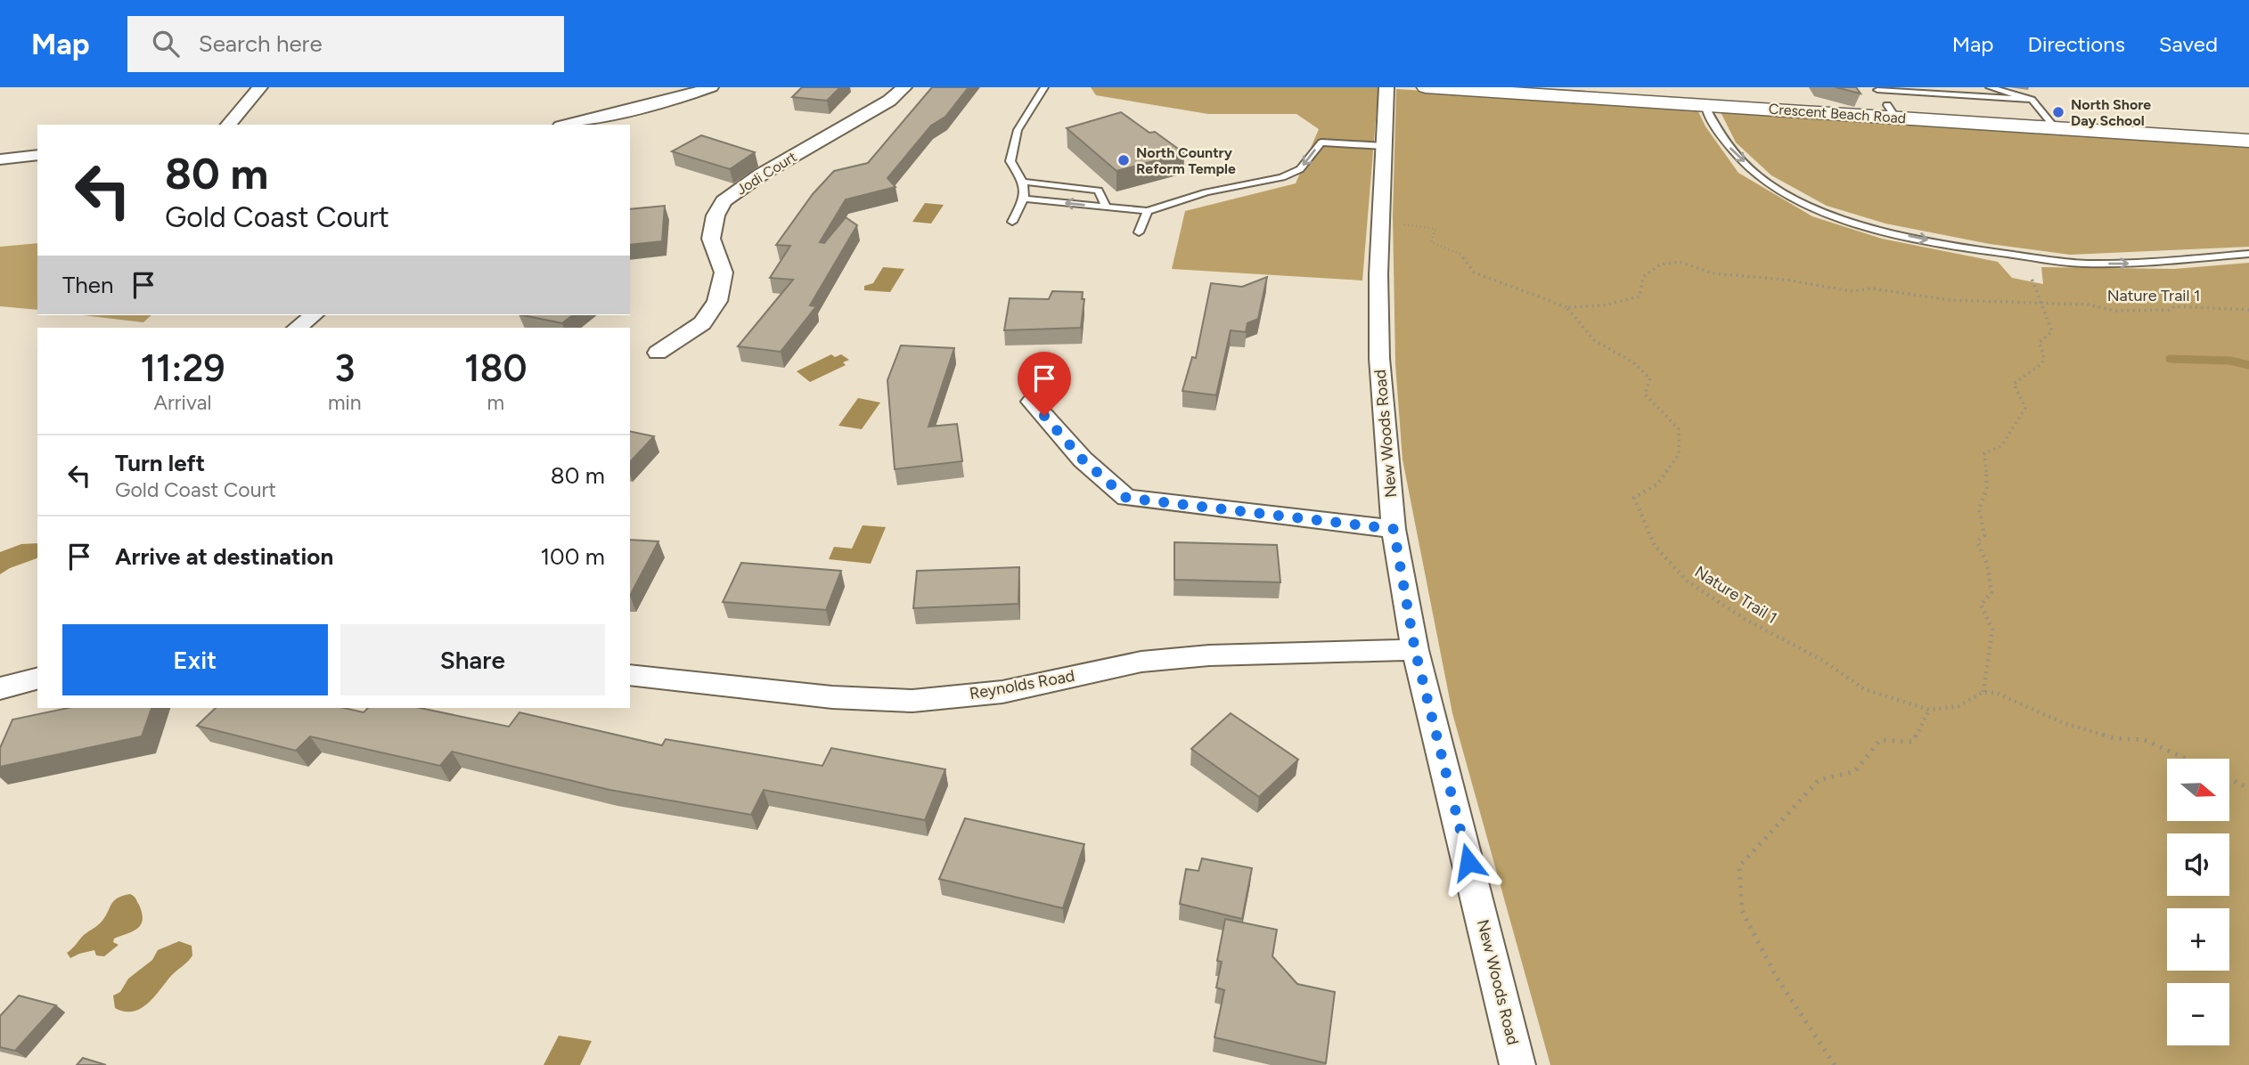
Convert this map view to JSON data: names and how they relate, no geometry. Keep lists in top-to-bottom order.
{
  "streets": {
    "street": [
      "Crescent Beach Road",
      "Jodi Court",
      "New Woods Road",
      "Reynolds Road"
    ],
    "path": ["Nature Trail 1"]
  },
  "crossings": [
    ["New Woods Road", "Reynolds Road"]
  ],
  "places": ["North Shore Day School", "North Country Reform Temple"],
  "north": "right",
  "page": {
    "header": "Map",
    "search": "Search here",
    "nav": ["Map", "Directions", "Saved"],
    "turn": ["80 m", "Gold Coast Court"],
    "then": "Then",
    "eta": [
      "11:29",
      "Arrival",
      "3",
      "min",
      "180",
      "m"
    ],
    "list": [
      {
        "name": "Turn left",
        "note": "Gold Coast Court",
        "value": "80 m"
      },
      {
        "name": "Arrive at destination",
        "value": "100 m"
      }
    ],
    "buttons": ["Exit", "Share"],
    "map_buttons": ["+", "−"]
  }
}
